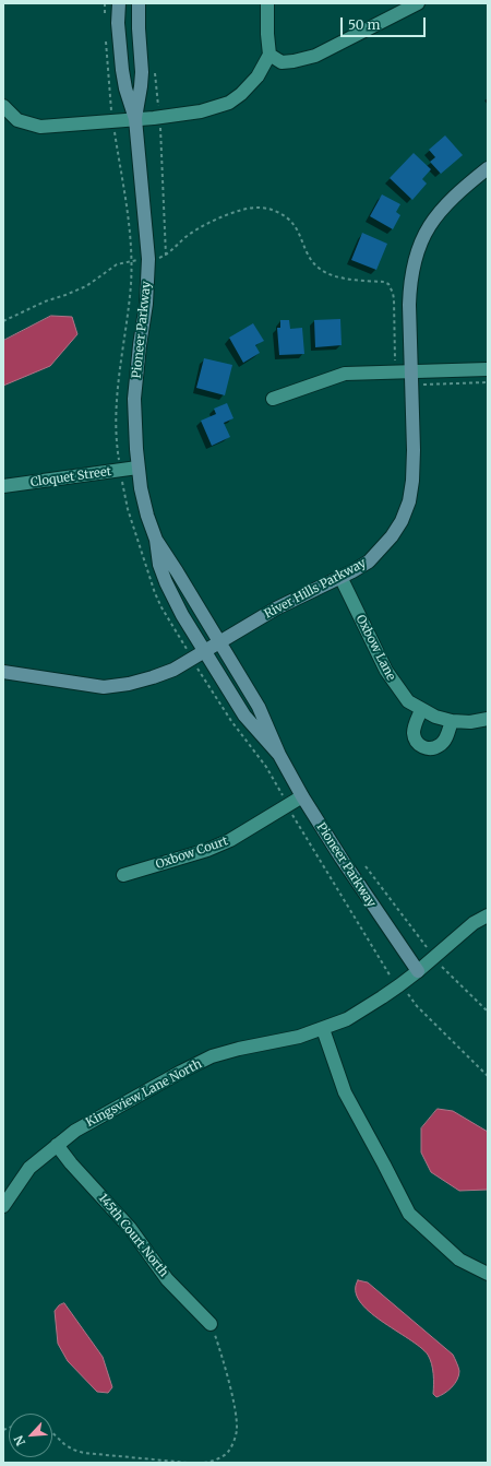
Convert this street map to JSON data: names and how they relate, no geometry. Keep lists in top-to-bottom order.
{
  "streets": {
    "street": [
      "Pioneer Parkway",
      "Cloquet Street",
      "River Hills Parkway",
      "Oxbow Lane",
      "Oxbow Court",
      "Kingsview Lane North",
      "145th Court North"
    ]
  },
  "crossings": [
    ["Pioneer Parkway", "Cloquet Street"],
    ["Pioneer Parkway", "River Hills Parkway"],
    ["Pioneer Parkway", "Oxbow Court"],
    ["Pioneer Parkway", "Kingsview Lane North"],
    ["River Hills Parkway", "Oxbow Lane"],
    ["Kingsview Lane North", "145th Court North"]
  ],
  "scale_bar": "50 m",
  "north": "bottom left"
}
